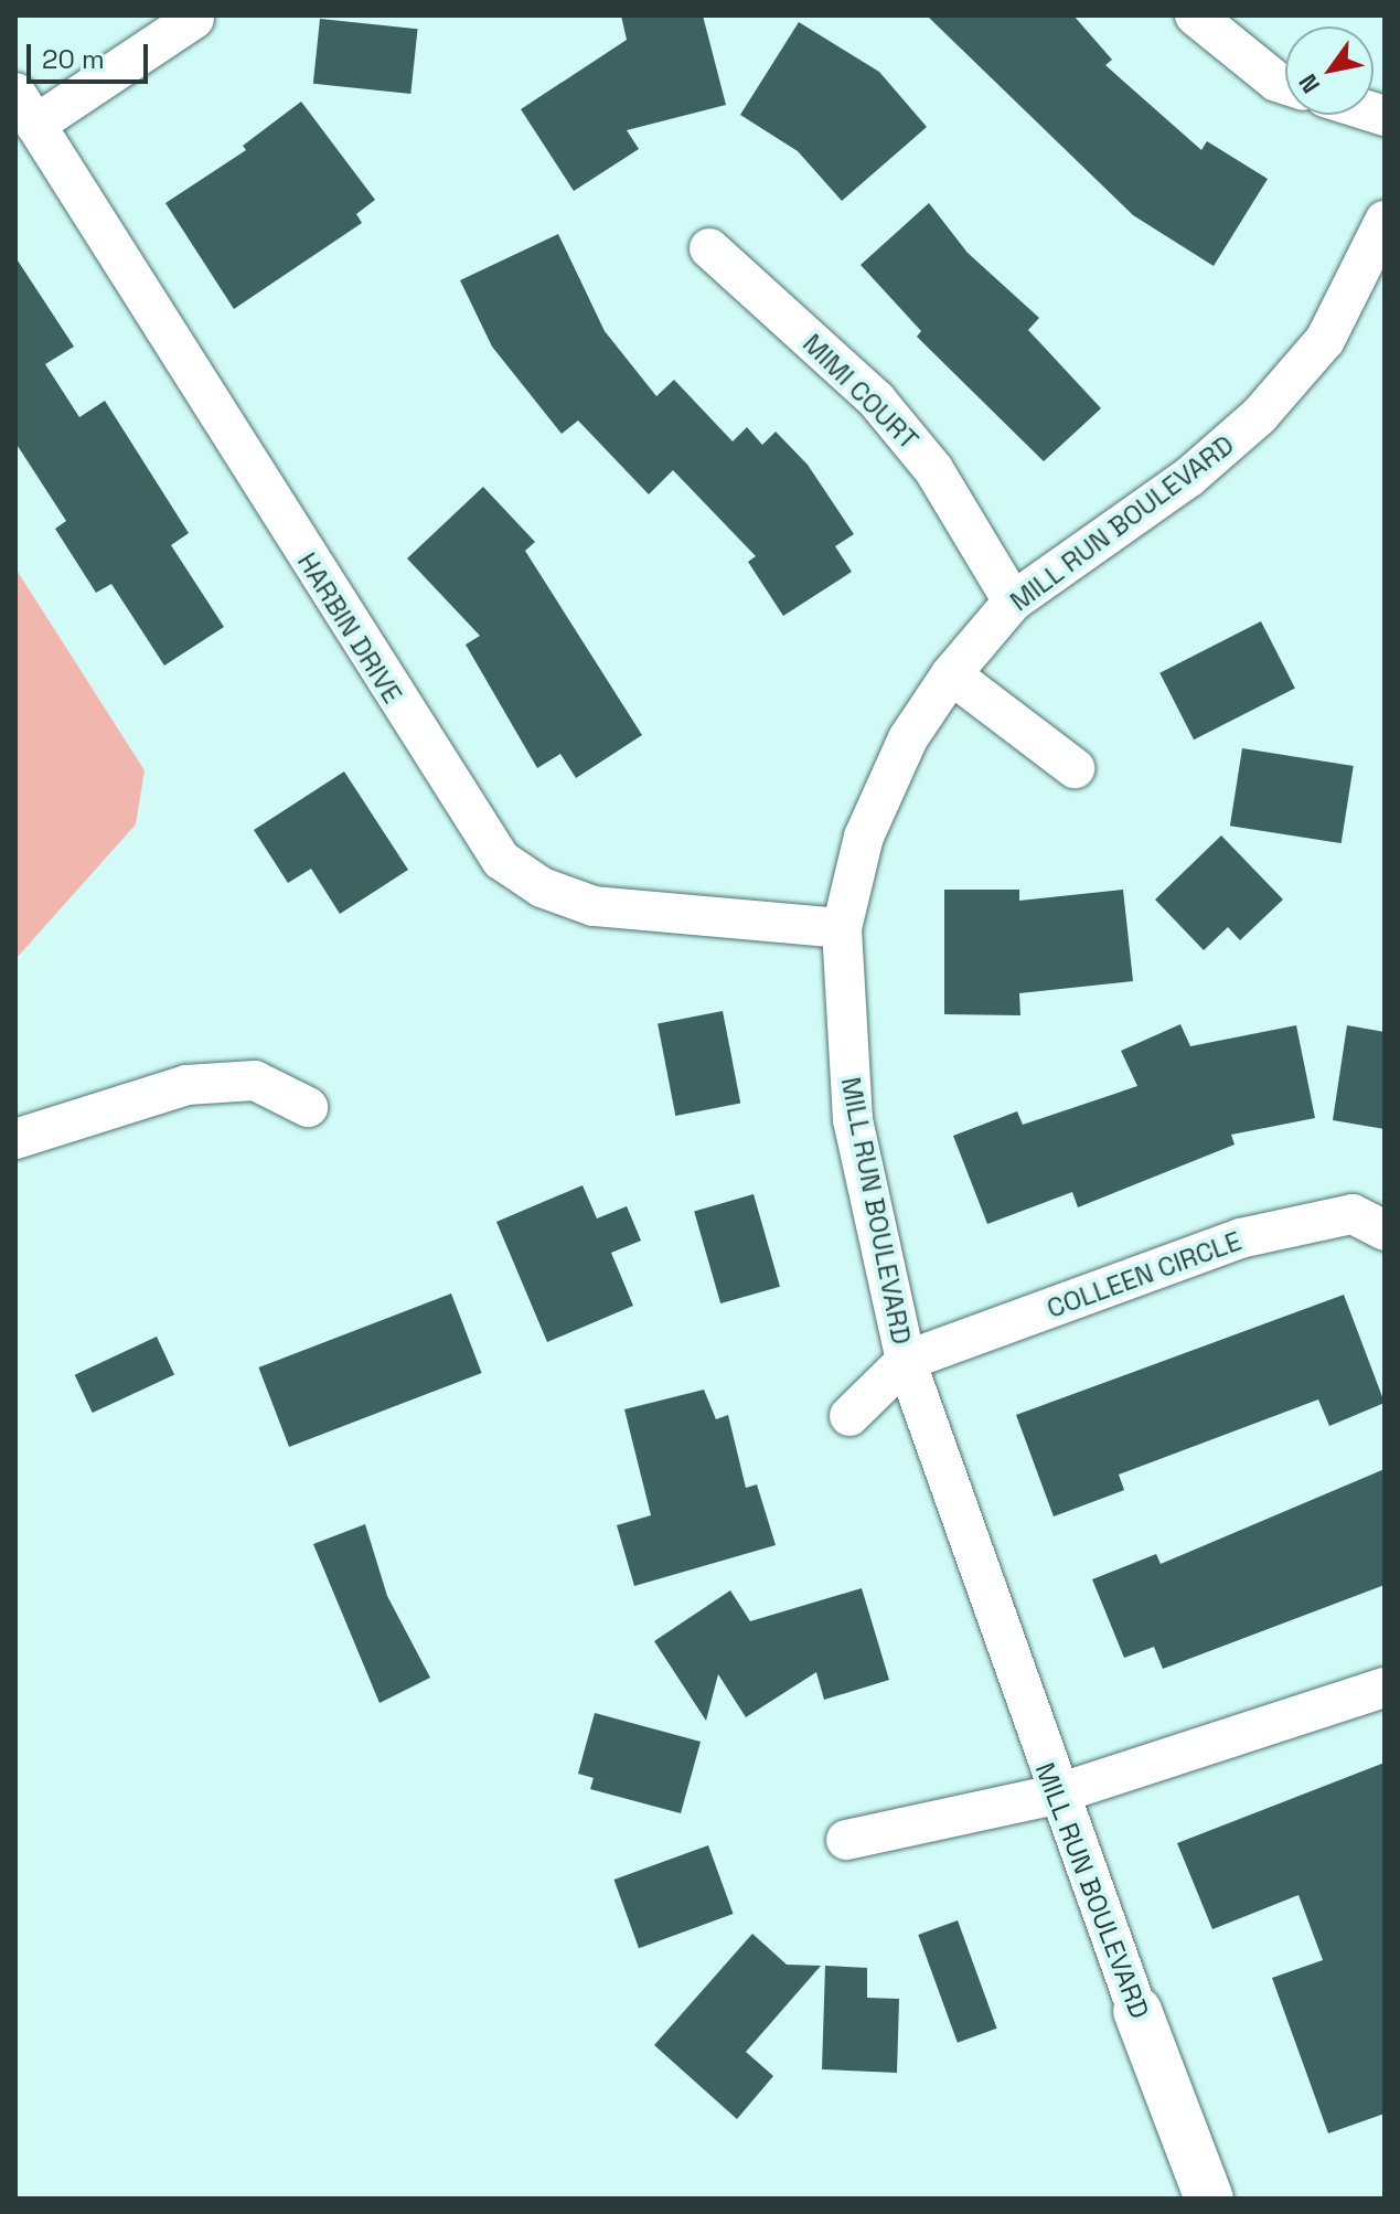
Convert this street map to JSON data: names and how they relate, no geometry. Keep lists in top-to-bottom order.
{
  "streets": {
    "street": [
      "MIMI COURT",
      "MILL RUN BOULEVARD",
      "HARBIN DRIVE",
      "COLLEEN CIRCLE"
    ]
  },
  "crossings": [
    ["MIMI COURT", "MILL RUN BOULEVARD"],
    ["MILL RUN BOULEVARD", "HARBIN DRIVE"],
    ["MILL RUN BOULEVARD", "COLLEEN CIRCLE"]
  ],
  "scale_bar": "20 m",
  "north": "bottom left"
}
